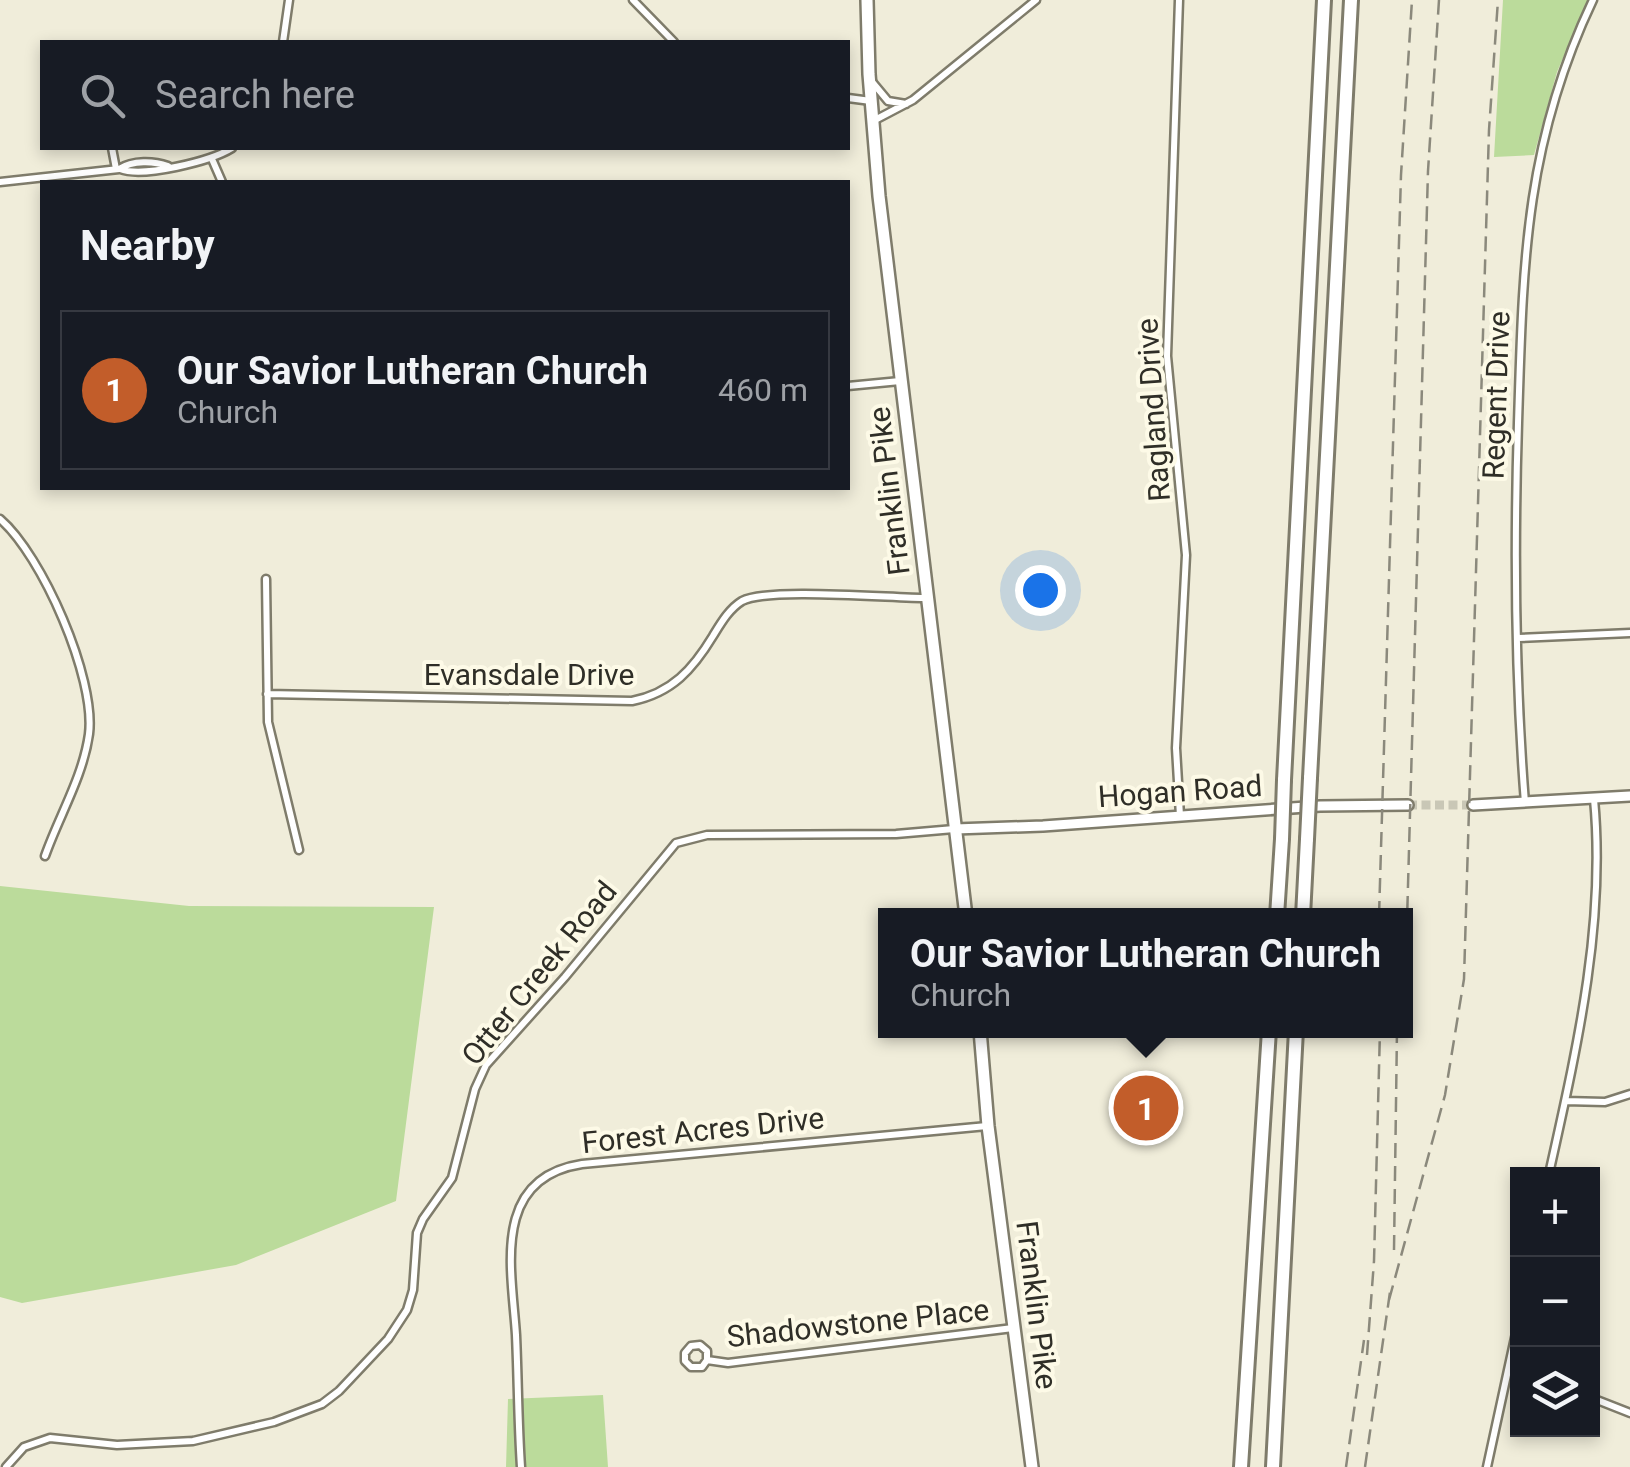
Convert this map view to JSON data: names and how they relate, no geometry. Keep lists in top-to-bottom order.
{
  "streets": {
    "main road": ["Franklin Pike"],
    "street": [
      "Regent Drive",
      "Ragland Drive",
      "Evansdale Drive",
      "Hogan Road",
      "Otter Creek Road",
      "Forest Acres Drive",
      "Shadowstone Place"
    ]
  },
  "crossings": [
    ["Ragland Drive", "Hogan Road"],
    ["Franklin Pike", "Evansdale Drive"],
    ["Franklin Pike", "Hogan Road"],
    ["Franklin Pike", "Otter Creek Road"],
    ["Franklin Pike", "Forest Acres Drive"],
    ["Franklin Pike", "Shadowstone Place"],
    ["Hogan Road", "Otter Creek Road"]
  ],
  "page": {
    "search": "Search here",
    "heading": "Nearby",
    "list": [
      {
        "mark": "1",
        "name": "Our Savior Lutheran Church",
        "note": "Church",
        "value": "460 m"
      }
    ],
    "popup": ["Our Savior Lutheran Church", "Church"],
    "pins": "1",
    "map_buttons": ["+", "−"]
  }
}
